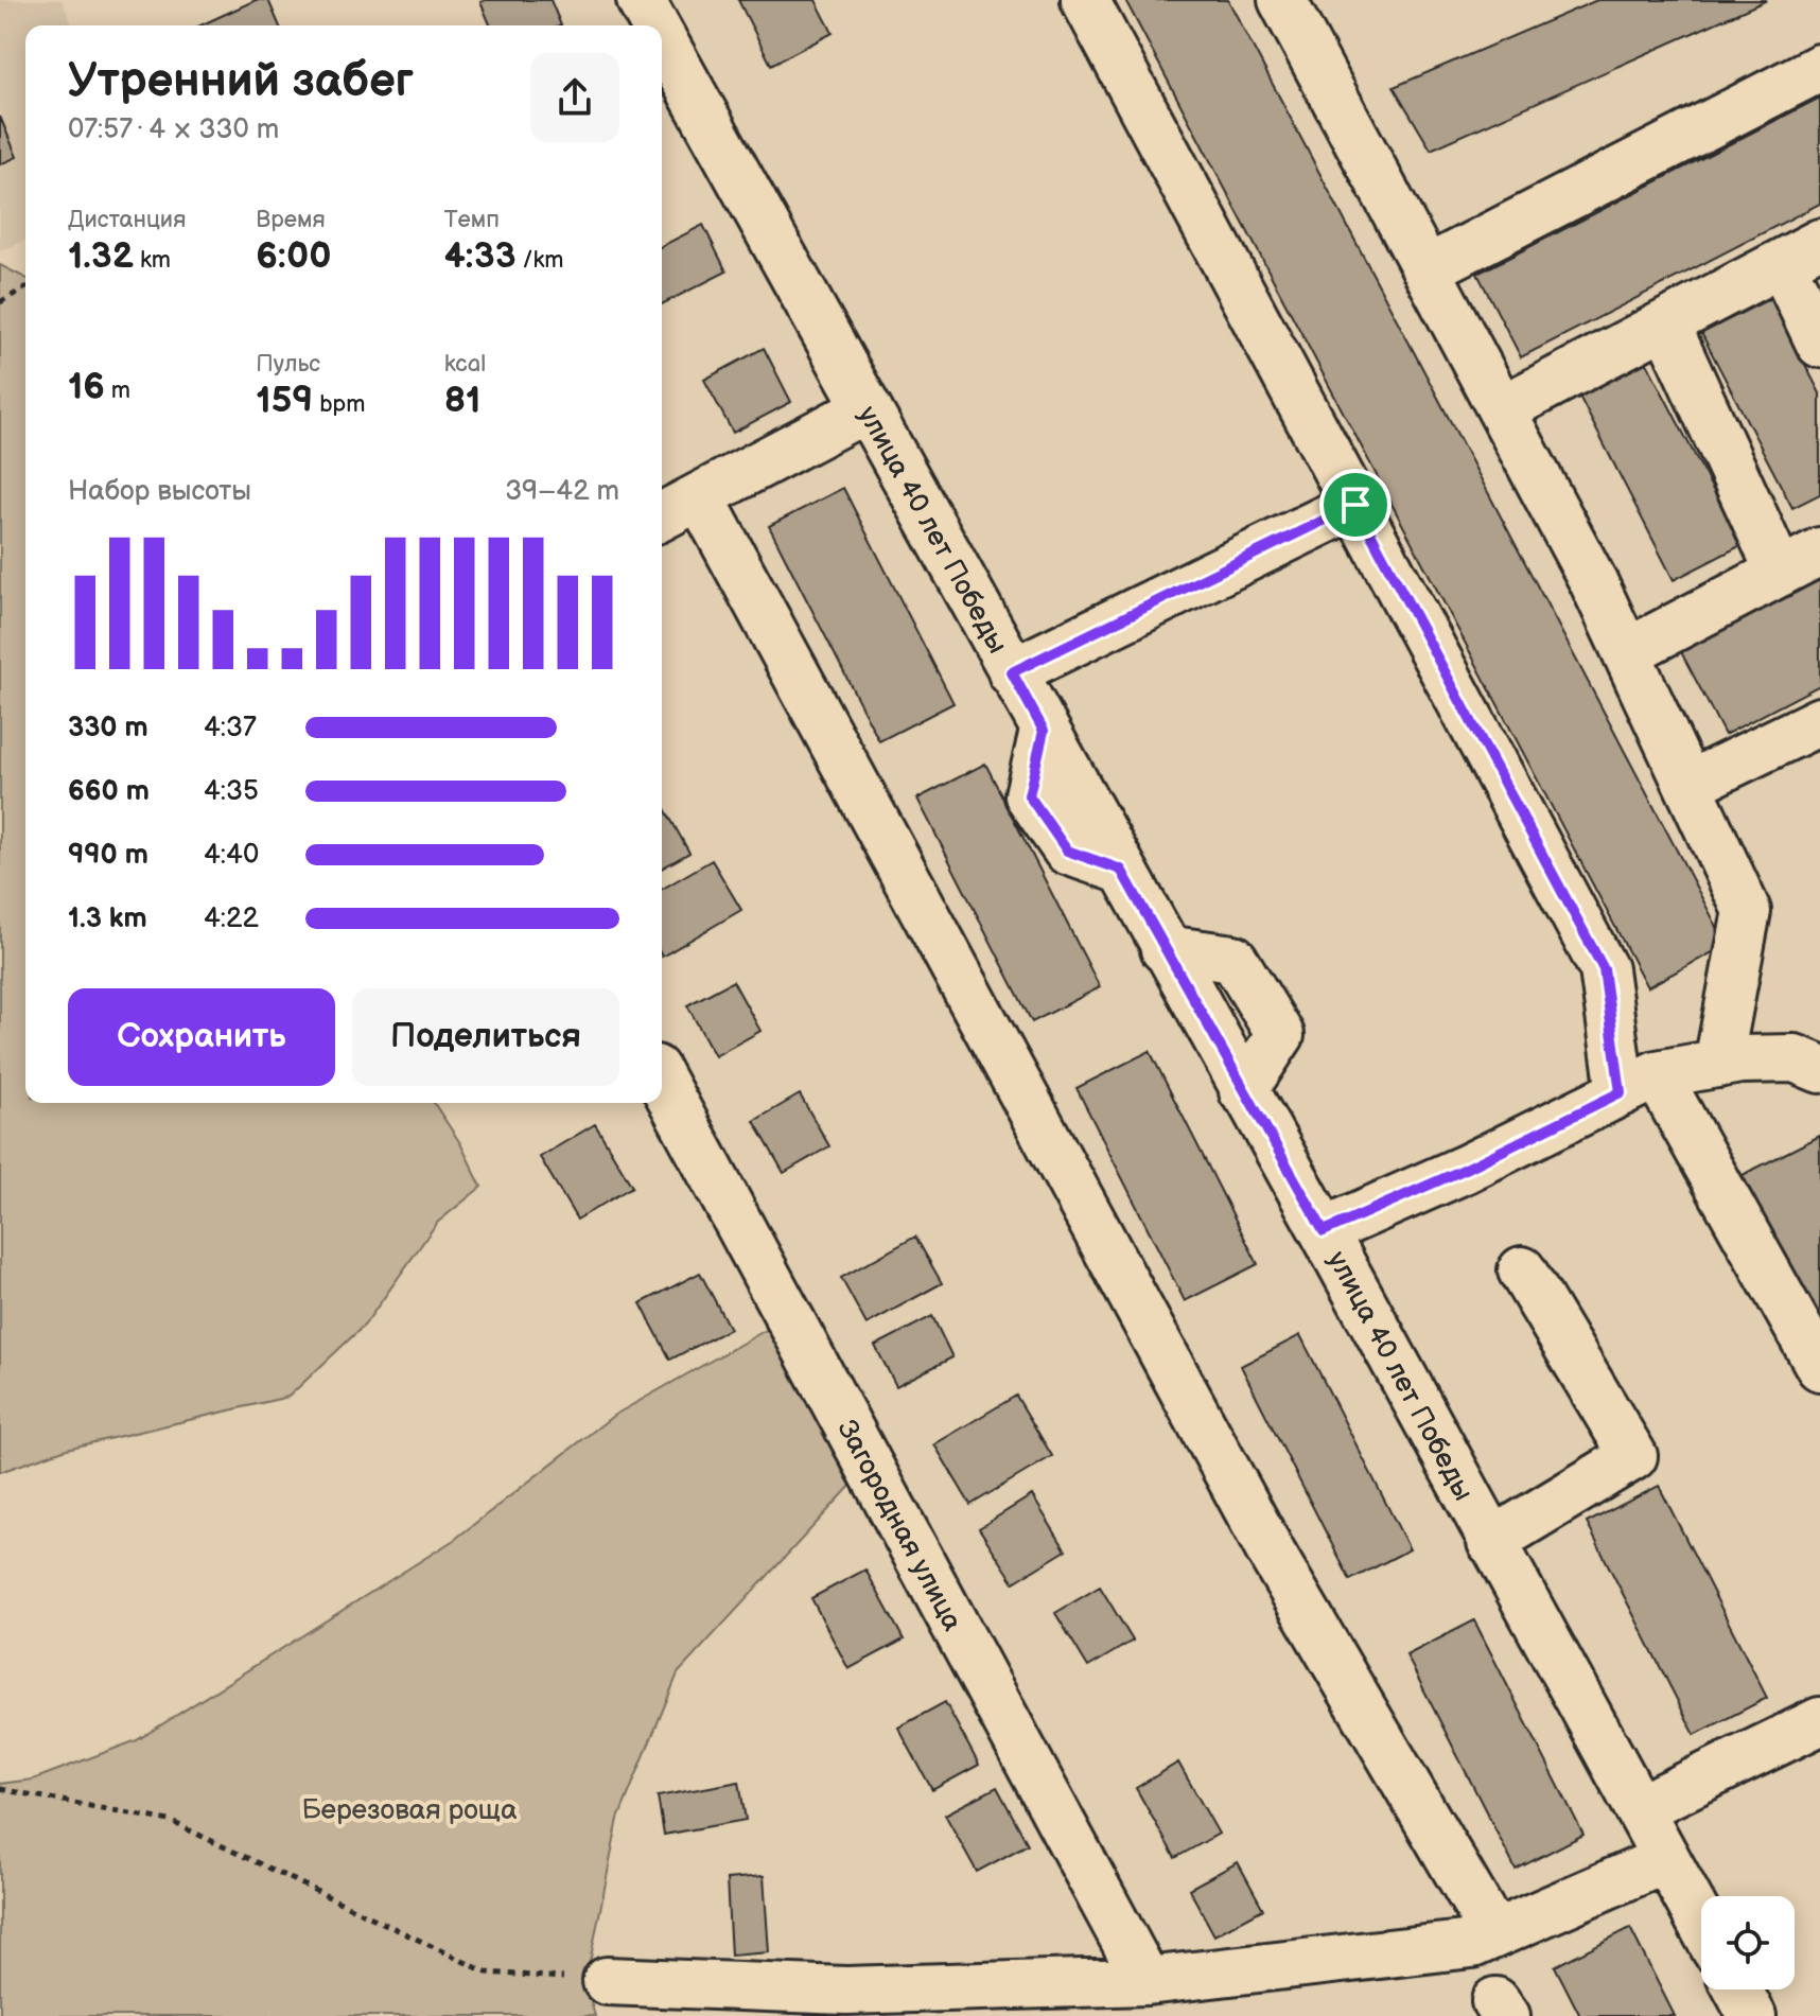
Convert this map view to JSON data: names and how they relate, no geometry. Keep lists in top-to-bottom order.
{
  "streets": {
    "street": ["улица 40 лет Победы", "Загородная улица"]
  },
  "parks": ["Березовая роща"],
  "page": {
    "heading": ["Утренний забег", "07:57 · 4 × 330 m"],
    "stats": [
      ["Дистанция", "1.32 km"],
      ["Время", "6:00"],
      ["Темп", "4:33 /km"],
      ["16 m"],
      ["Пульс", "159 bpm"],
      ["kcal", "81"]
    ],
    "chart": ["Набор высоты", "39–42 m"],
    "list": [
      {
        "name": "330 m",
        "note": "4:37"
      },
      {
        "name": "660 m",
        "note": "4:35"
      },
      {
        "name": "990 m",
        "note": "4:40"
      },
      {
        "name": "1.3 km",
        "note": "4:22"
      }
    ],
    "buttons": ["Сохранить", "Поделиться"]
  }
}
